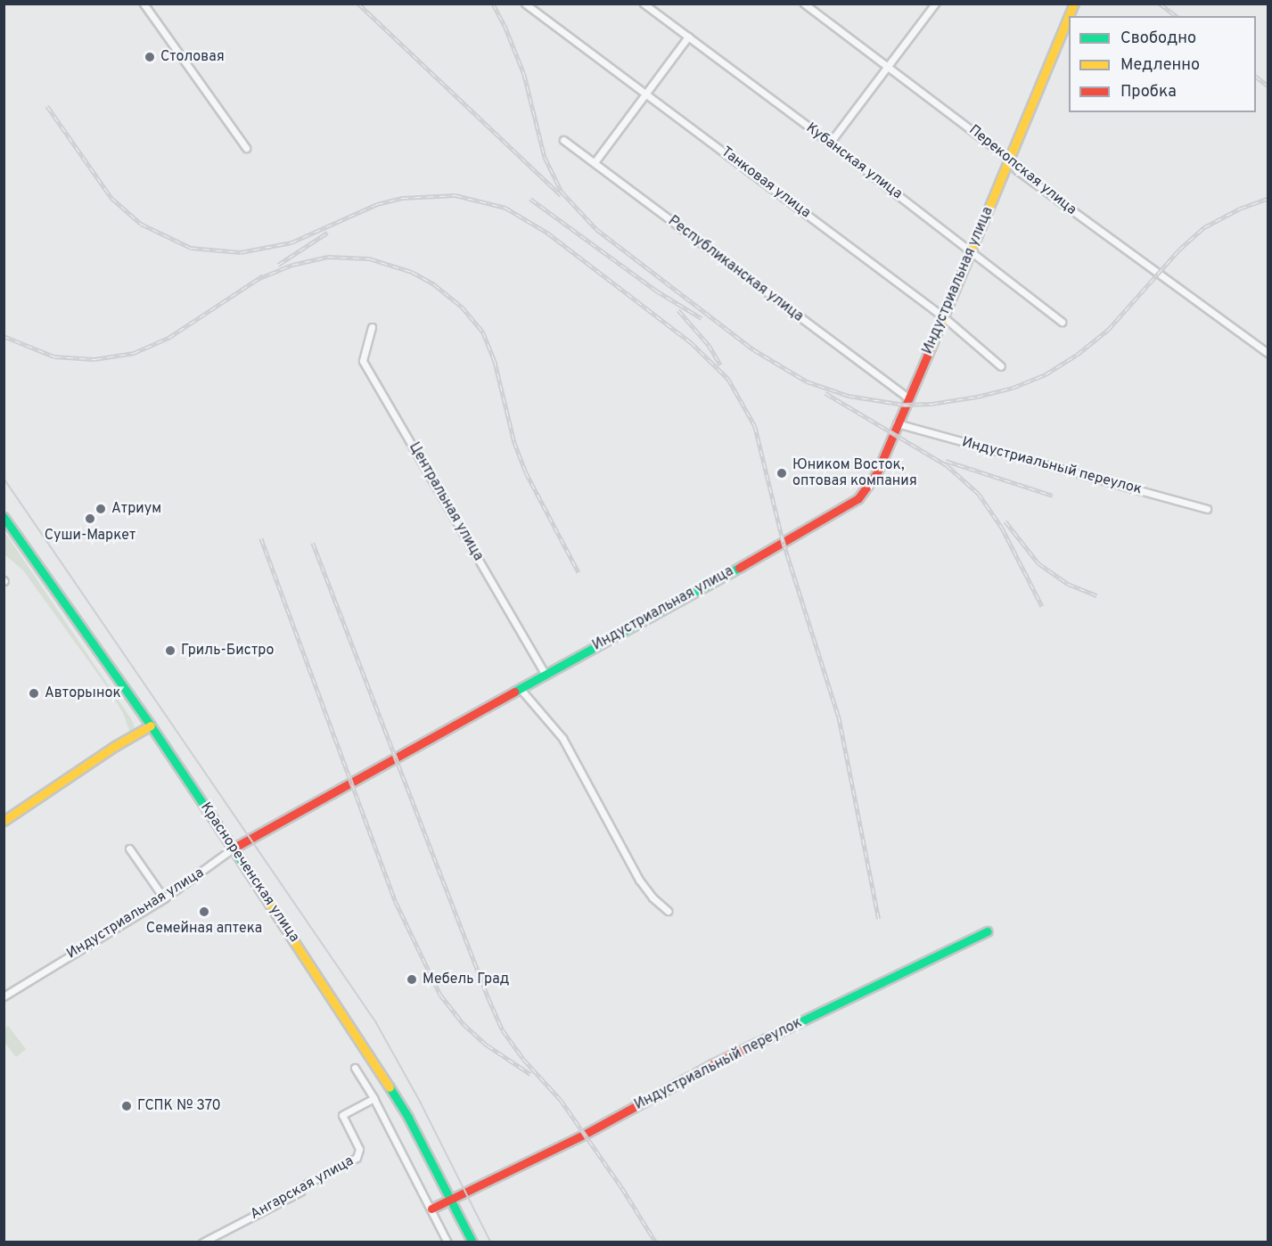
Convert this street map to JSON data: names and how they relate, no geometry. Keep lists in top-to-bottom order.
{
  "streets": {
    "street": [
      "Кубанская улица",
      "Перекопская улица",
      "Танковая улица",
      "Республиканская улица",
      "Индустриальная улица",
      "Индустриальный переулок",
      "Центральная улица",
      "Краснореченская улица",
      "Ангарская улица"
    ]
  },
  "crossings": [
    ["Кубанская улица", "Индустриальная улица"],
    ["Перекопская улица", "Индустриальная улица"],
    ["Танковая улица", "Индустриальная улица"],
    ["Республиканская улица", "Индустриальная улица"],
    ["Индустриальная улица", "Индустриальный переулок"],
    ["Индустриальная улица", "Центральная улица"],
    ["Индустриальная улица", "Краснореченская улица"],
    ["Индустриальный переулок", "Краснореченская улица"]
  ],
  "places": [
    "Столовая",
    "Юником Восток, оптовая компания",
    "Атриум",
    "Суши-Маркет",
    "Гриль-Бистро",
    "Авторынок",
    "Семейная аптека",
    "Мебель Град",
    "ГСПК № 370"
  ],
  "legend": ["Свободно", "Медленно", "Пробка"]
}
